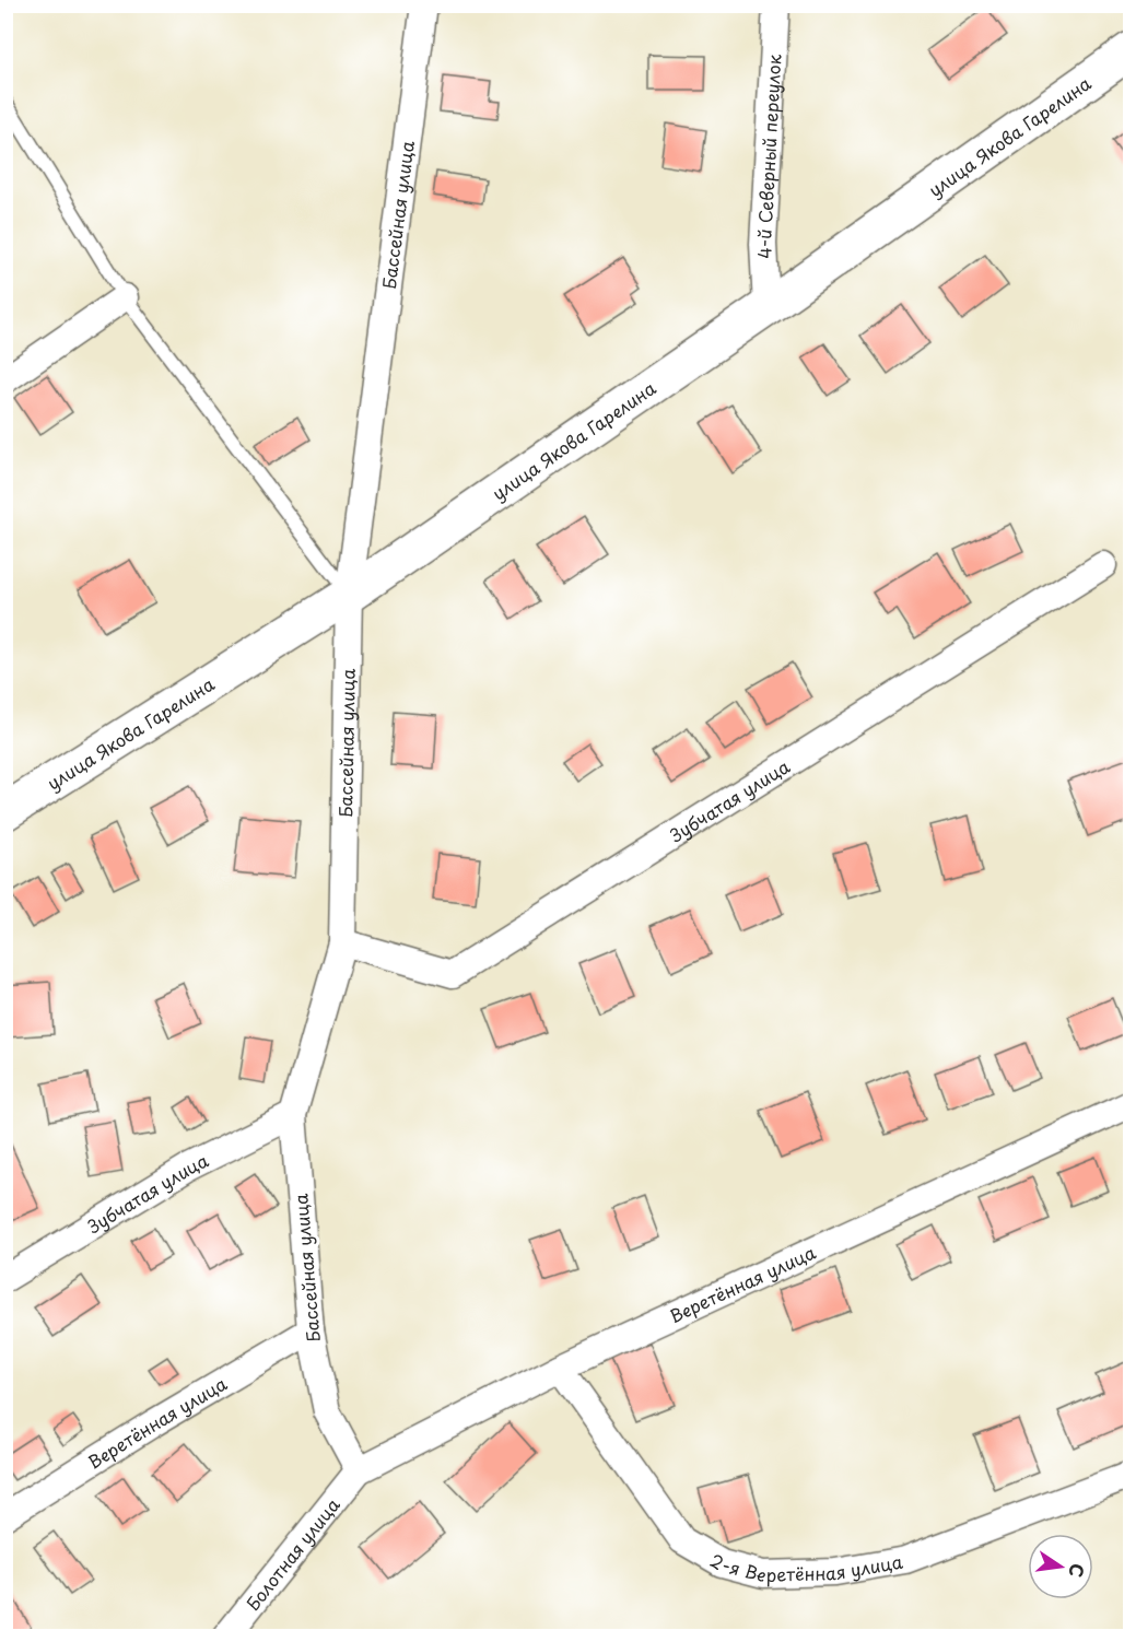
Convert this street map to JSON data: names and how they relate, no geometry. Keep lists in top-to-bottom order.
{
  "streets": {
    "main road": ["улица Якова Гарелина"],
    "street": [
      "4-й Северный переулок",
      "Бассейная улица",
      "Зубчатая улица",
      "Веретённая улица",
      "Болотная улица",
      "2-я Веретённая улица"
    ]
  },
  "crossings": [
    ["улица Якова Гарелина", "4-й Северный переулок"],
    ["улица Якова Гарелина", "Бассейная улица"],
    ["Бассейная улица", "Зубчатая улица"],
    ["Бассейная улица", "Веретённая улица"],
    ["Бассейная улица", "Болотная улица"],
    ["Веретённая улица", "Болотная улица"],
    ["Веретённая улица", "2-я Веретённая улица"]
  ],
  "north": "right"
}
